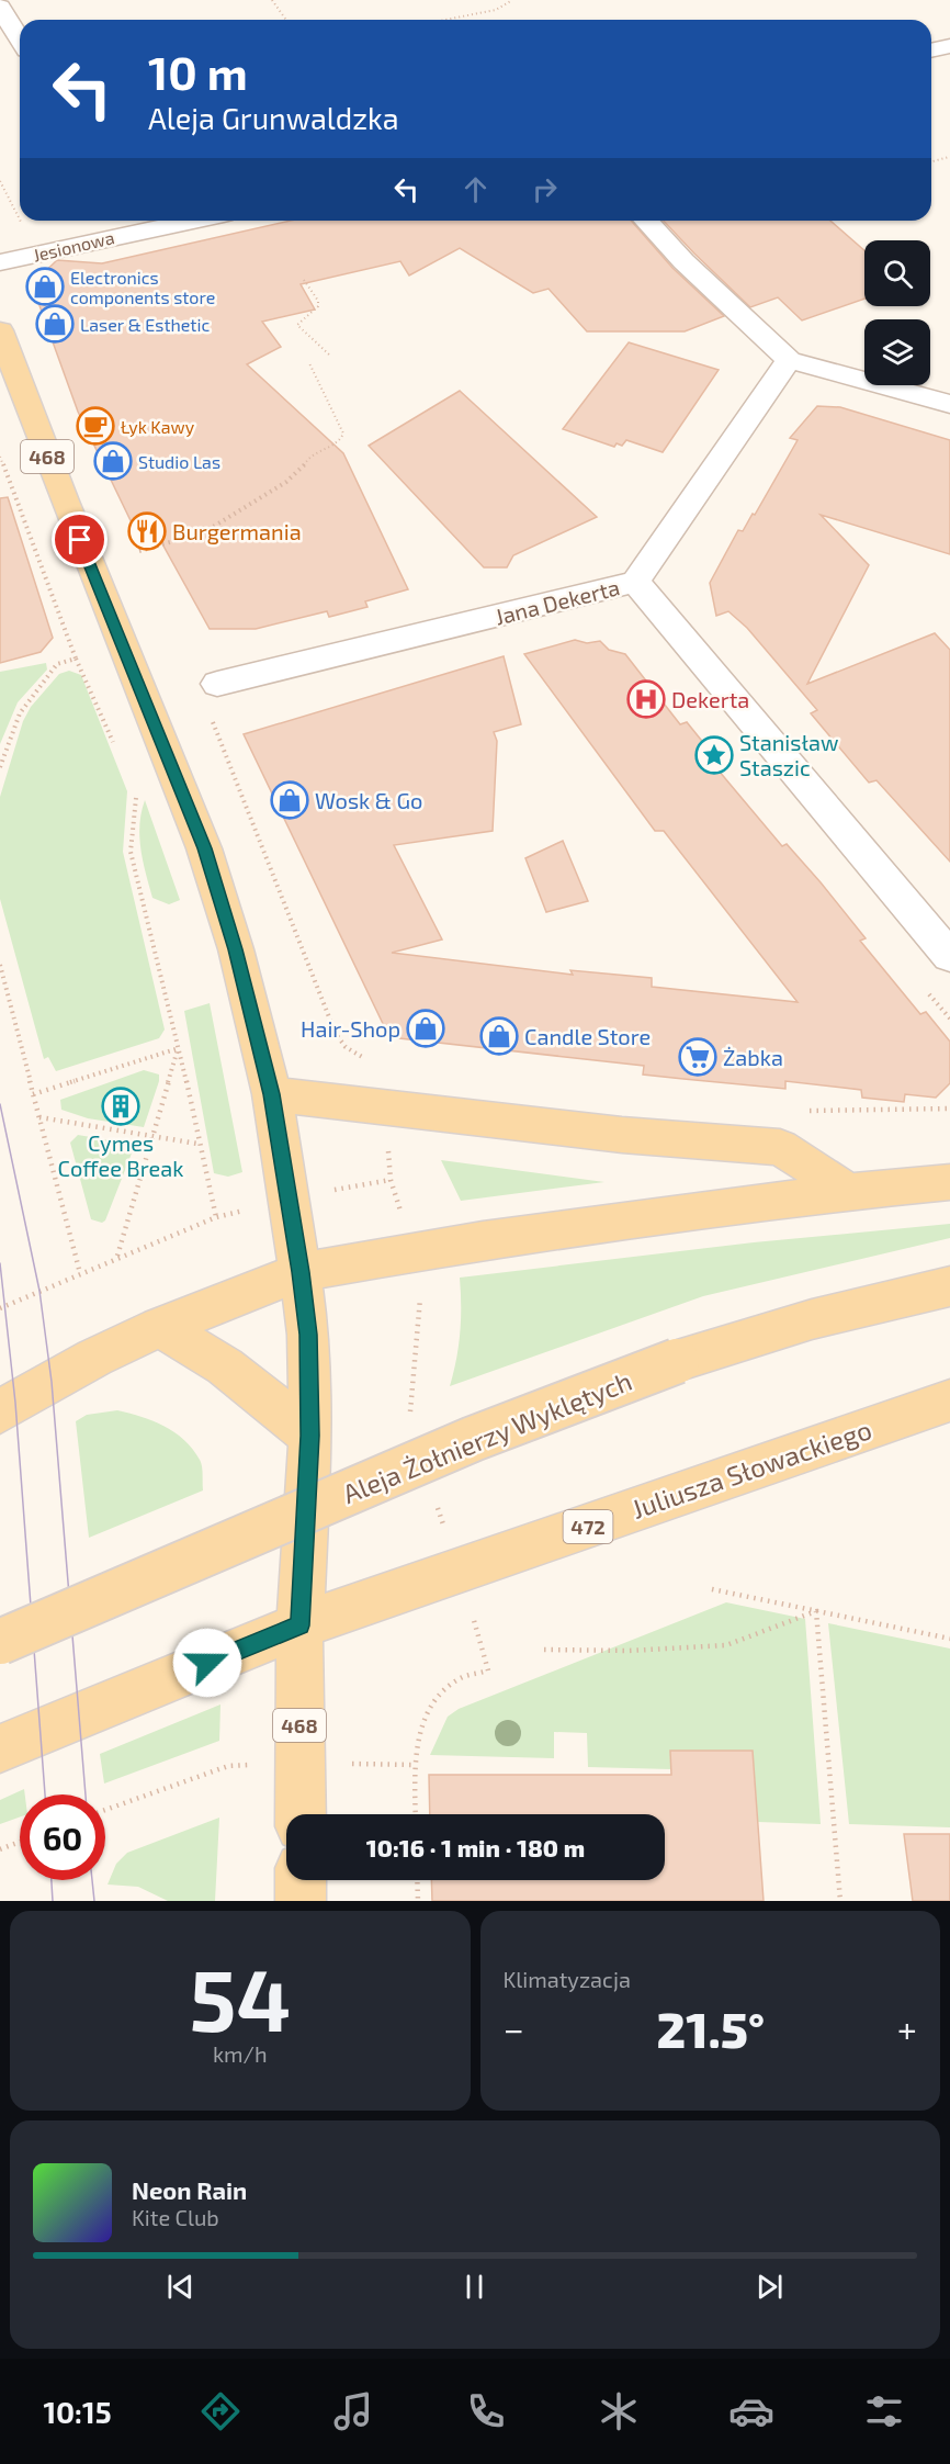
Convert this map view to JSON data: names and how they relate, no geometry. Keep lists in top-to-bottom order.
{
  "streets": {
    "main road": [
      "468",
      "Aleja Żołnierzy Wyklętych",
      "Juliusza Słowackiego",
      "472"
    ],
    "street": ["Jesionowa", "Jana Dekerta"]
  },
  "crossings": [
    ["468", "Juliusza Słowackiego"]
  ],
  "places": {
    "shop": [
      "Electronics components store",
      "Laser & Esthetic",
      "Studio Las",
      "Wosk & Go",
      "Hair-Shop",
      "Candle Store"
    ],
    "cafe": ["Łyk Kawy"],
    "restaurant": ["Burgermania"],
    "hospital": ["Dekerta"],
    "place": ["Stanisław Staszic"],
    "supermarket": ["Żabka"],
    "building": ["Cymes Coffee Break"]
  },
  "page": {
    "turn": ["10 m", "Aleja Grunwaldzka"],
    "limit": "60",
    "trip": "10:16 · 1 min · 180 m",
    "tile": [
      ["54", "km/h"],
      "Klimatyzacja"
    ],
    "heat": ["−", "21.5°", "+"],
    "song": ["Neon Rain", "Kite Club"],
    "tabs": "10:15"
  }
}
